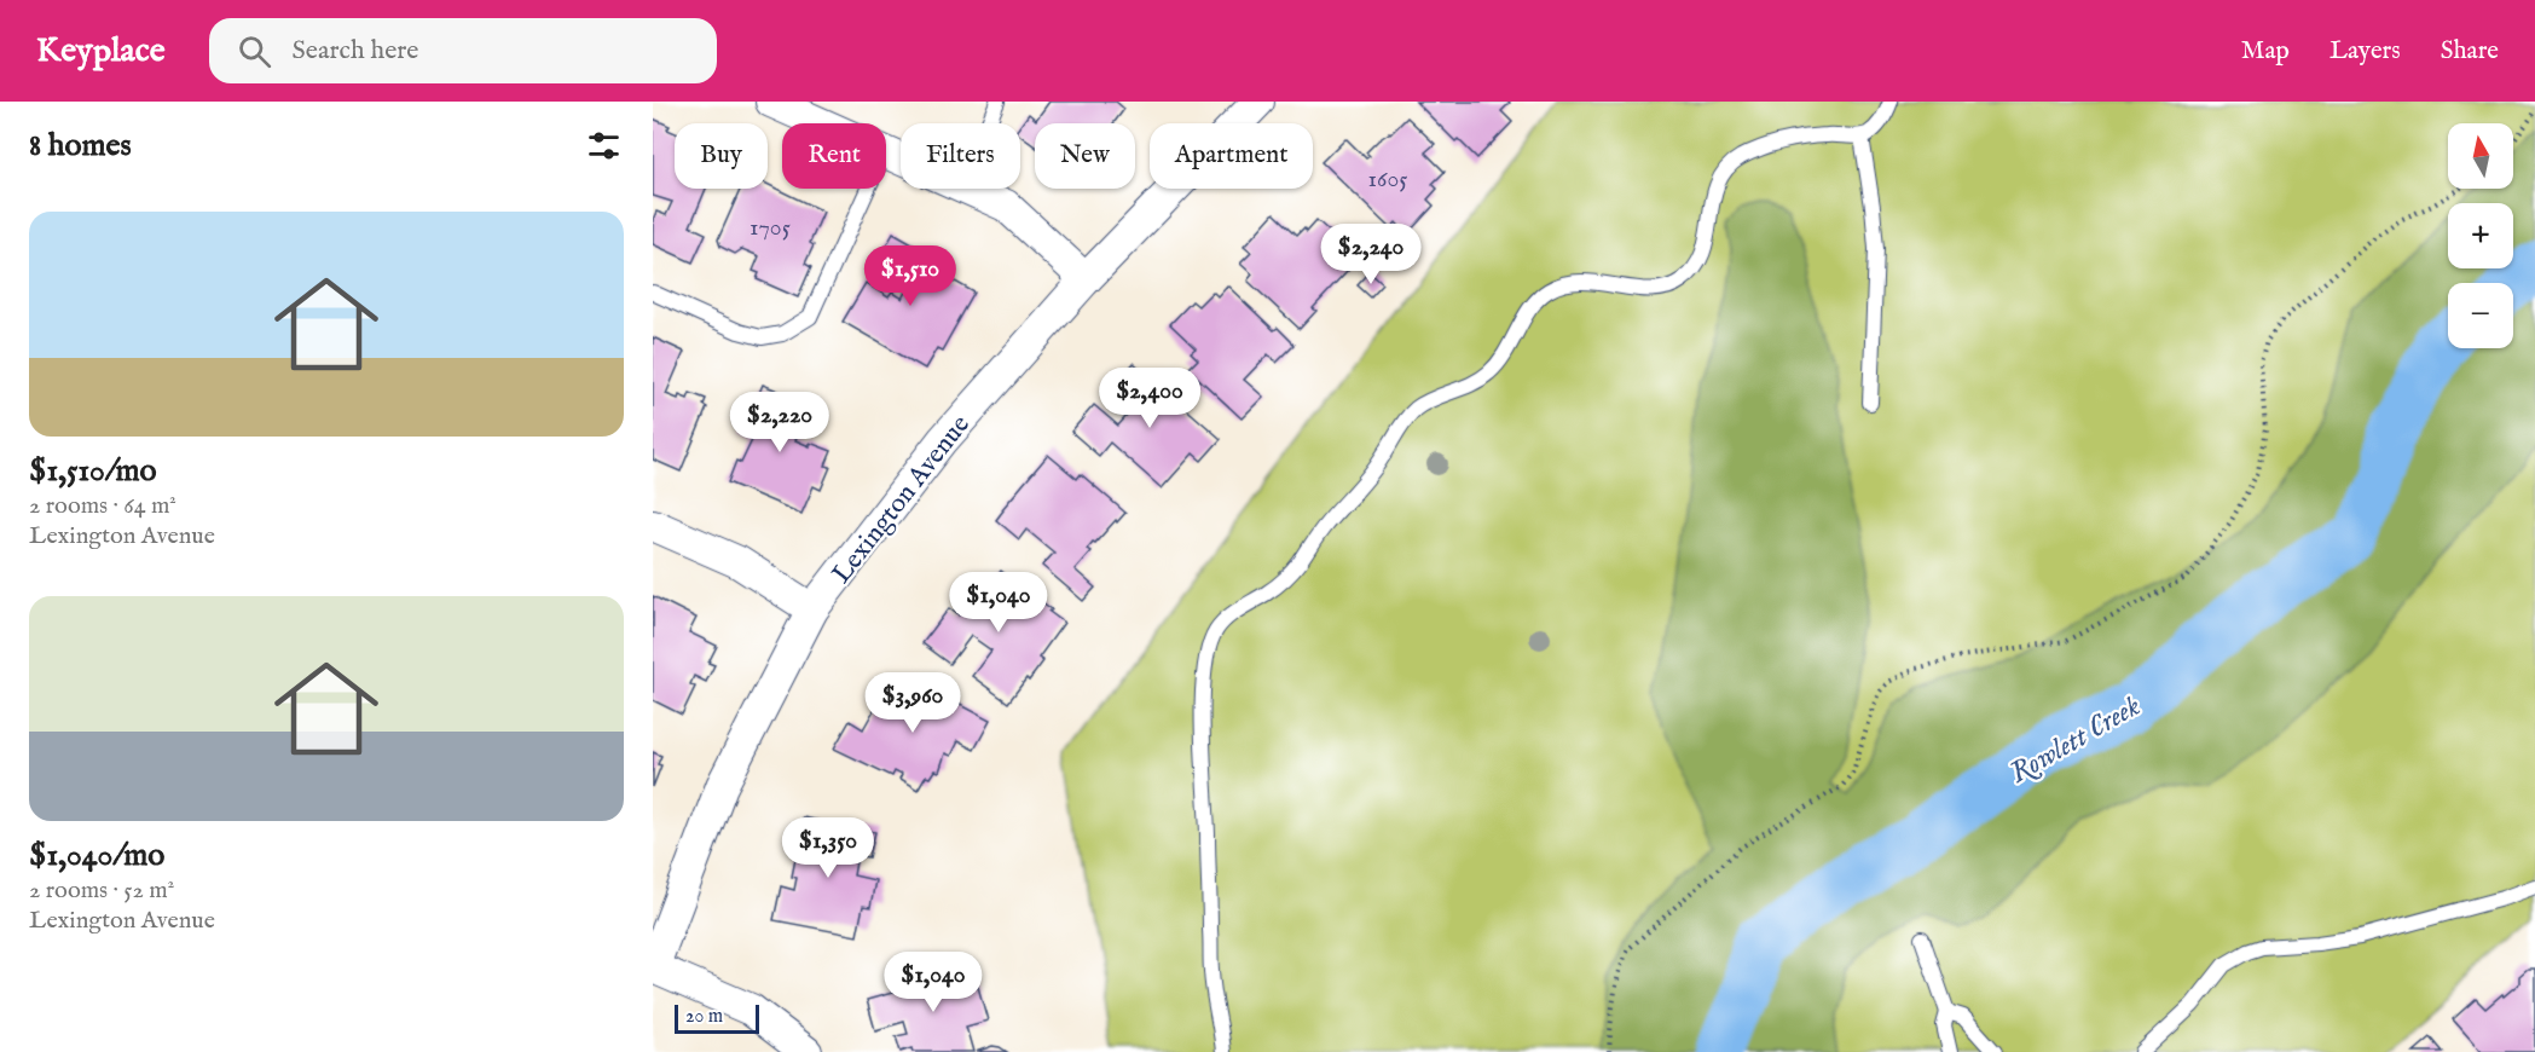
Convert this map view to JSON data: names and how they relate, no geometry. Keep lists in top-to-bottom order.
{
  "streets": {
    "street": ["Lexington Avenue"]
  },
  "water": ["Rowlett Creek"],
  "house_numbers": ["1605", "1705"],
  "scale_bar": "20 m",
  "north": "top",
  "page": {
    "header": "Keyplace",
    "search": "Search here",
    "nav": ["Map", "Layers", "Share"],
    "heading": "8 homes",
    "map_buttons": ["+", "−"],
    "chip": [
      "Buy",
      "Rent",
      "Filters",
      "New",
      "Apartment"
    ],
    "list": [
      {
        "name": "$1,510/mo",
        "note": "2 rooms · 64 m² · Lexington Avenue"
      },
      {
        "name": "$1,040/mo",
        "note": "2 rooms · 52 m² · Lexington Avenue"
      }
    ],
    "price": [
      "$2,240",
      "$1,510",
      "$2,400",
      "$2,220",
      "$1,040",
      "$3,960",
      "$1,350",
      "$1,040"
    ],
    "scale": "20 m"
  }
}
